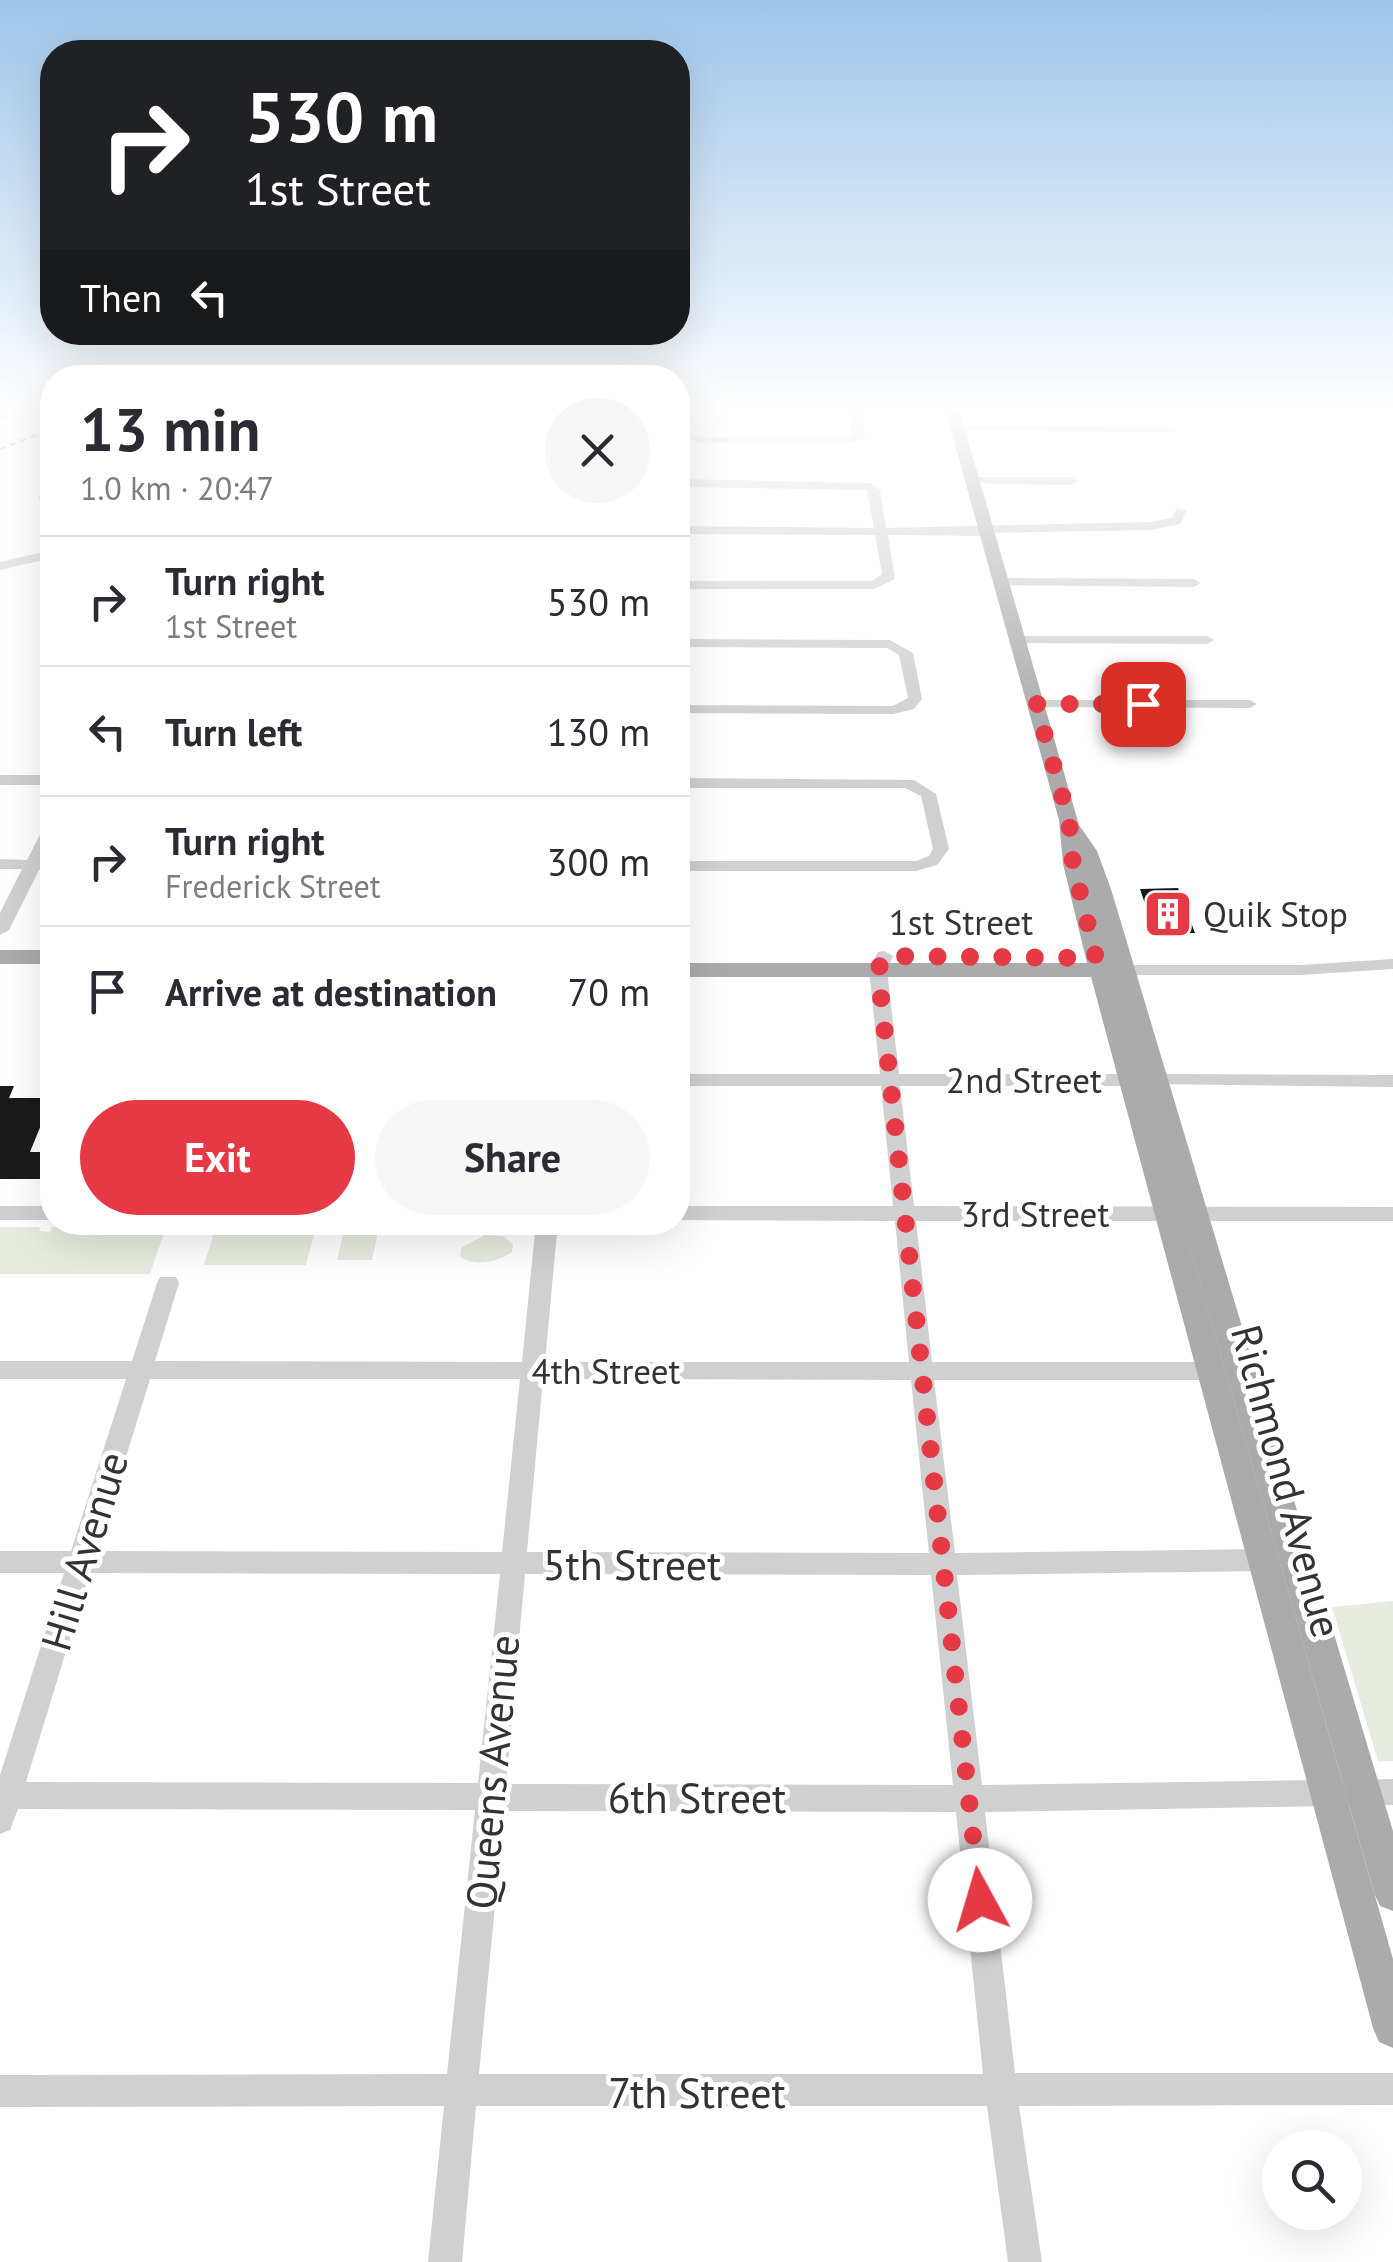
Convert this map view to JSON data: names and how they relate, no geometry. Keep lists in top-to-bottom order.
{
  "streets": {
    "main road": ["1st Street", "Richmond Avenue"],
    "street": [
      "2nd Street",
      "3rd Street",
      "4th Street",
      "Hill Avenue",
      "5th Street",
      "Queens Avenue",
      "6th Street",
      "7th Street"
    ]
  },
  "crossings": [
    ["1st Street", "Richmond Avenue"],
    ["2nd Street", "Richmond Avenue"],
    ["3rd Street", "Richmond Avenue"],
    ["4th Street", "Richmond Avenue"],
    ["4th Street", "Hill Avenue"],
    ["4th Street", "Queens Avenue"],
    ["Richmond Avenue", "5th Street"],
    ["Richmond Avenue", "6th Street"],
    ["Hill Avenue", "5th Street"],
    ["Hill Avenue", "6th Street"],
    ["5th Street", "Queens Avenue"],
    ["Queens Avenue", "6th Street"],
    ["Queens Avenue", "7th Street"]
  ],
  "places": {
    "building": ["Quik Stop"]
  },
  "page": {
    "turn": ["530 m", "1st Street"],
    "then": "Then",
    "heading": ["13 min", "1.0 km · 20:47"],
    "list": [
      {
        "name": "Turn right",
        "note": "1st Street",
        "value": "530 m"
      },
      {
        "name": "Turn left",
        "value": "130 m"
      },
      {
        "name": "Turn right",
        "note": "Frederick Street",
        "value": "300 m"
      },
      {
        "name": "Arrive at destination",
        "value": "70 m"
      }
    ],
    "buttons": ["Exit", "Share"]
  }
}
